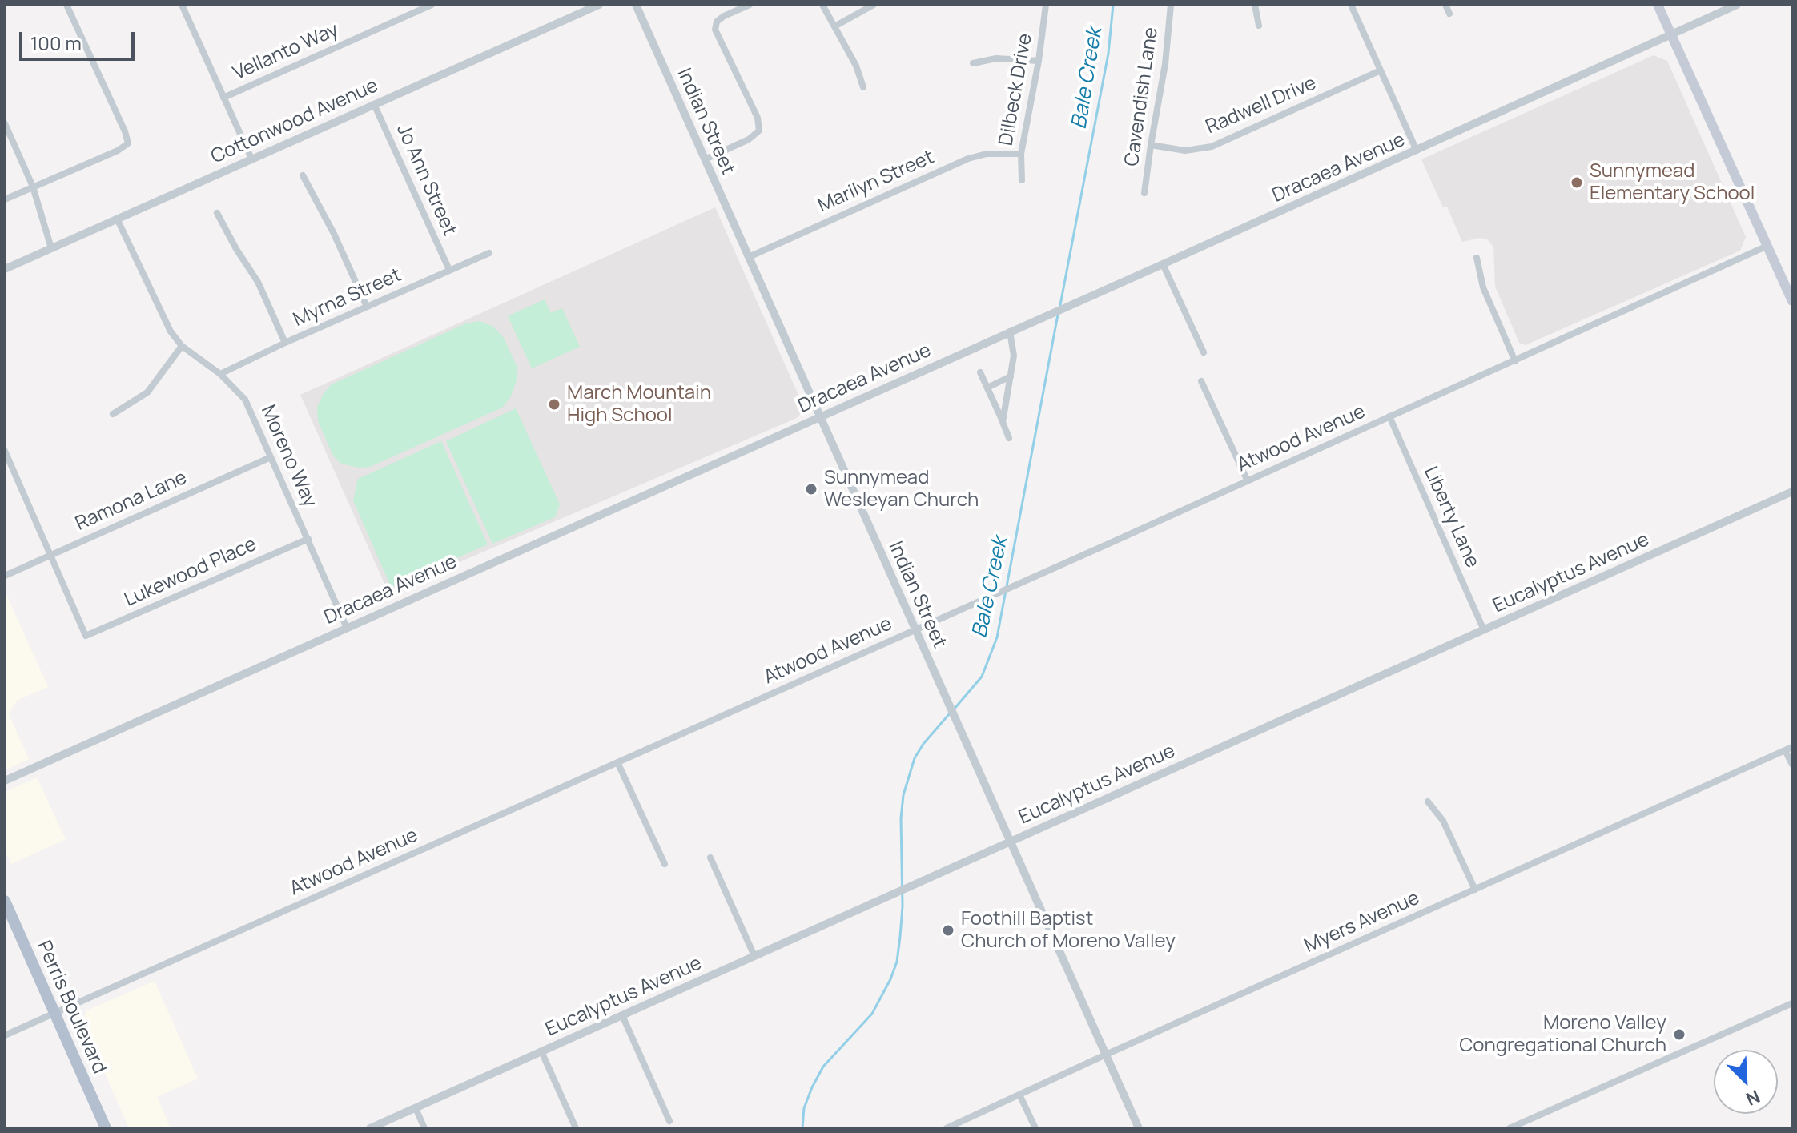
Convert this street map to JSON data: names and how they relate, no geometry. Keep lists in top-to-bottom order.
{
  "streets": {
    "main road": ["Perris Boulevard"],
    "street": [
      "Vellanto Way",
      "Dilbeck Drive",
      "Cavendish Lane",
      "Radwell Drive",
      "Cottonwood Avenue",
      "Indian Street",
      "Dracaea Avenue",
      "Jo Ann Street",
      "Marilyn Street",
      "Myrna Street",
      "Atwood Avenue",
      "Moreno Way",
      "Ramona Lane",
      "Liberty Lane",
      "Lukewood Place",
      "Eucalyptus Avenue",
      "Myers Avenue"
    ]
  },
  "crossings": [
    ["Dilbeck Drive", "Marilyn Street"],
    ["Cavendish Lane", "Radwell Drive"],
    ["Cottonwood Avenue", "Jo Ann Street"],
    ["Cottonwood Avenue", "Moreno Way"],
    ["Indian Street", "Dracaea Avenue"],
    ["Indian Street", "Marilyn Street"],
    ["Indian Street", "Atwood Avenue"],
    ["Indian Street", "Eucalyptus Avenue"],
    ["Indian Street", "Myers Avenue"],
    ["Dracaea Avenue", "Moreno Way"],
    ["Jo Ann Street", "Myrna Street"],
    ["Myrna Street", "Moreno Way"],
    ["Atwood Avenue", "Liberty Lane"],
    ["Atwood Avenue", "Perris Boulevard"],
    ["Moreno Way", "Ramona Lane"],
    ["Moreno Way", "Lukewood Place"],
    ["Ramona Lane", "Lukewood Place"],
    ["Liberty Lane", "Eucalyptus Avenue"]
  ],
  "water": ["Bale Creek"],
  "places": [
    "Sunnymead Elementary School",
    "March Mountain High School",
    "Sunnymead Wesleyan Church",
    "Foothill Baptist Church of Moreno Valley",
    "Moreno Valley Congregational Church"
  ],
  "scale_bar": "100 m",
  "north": "bottom right"
}
